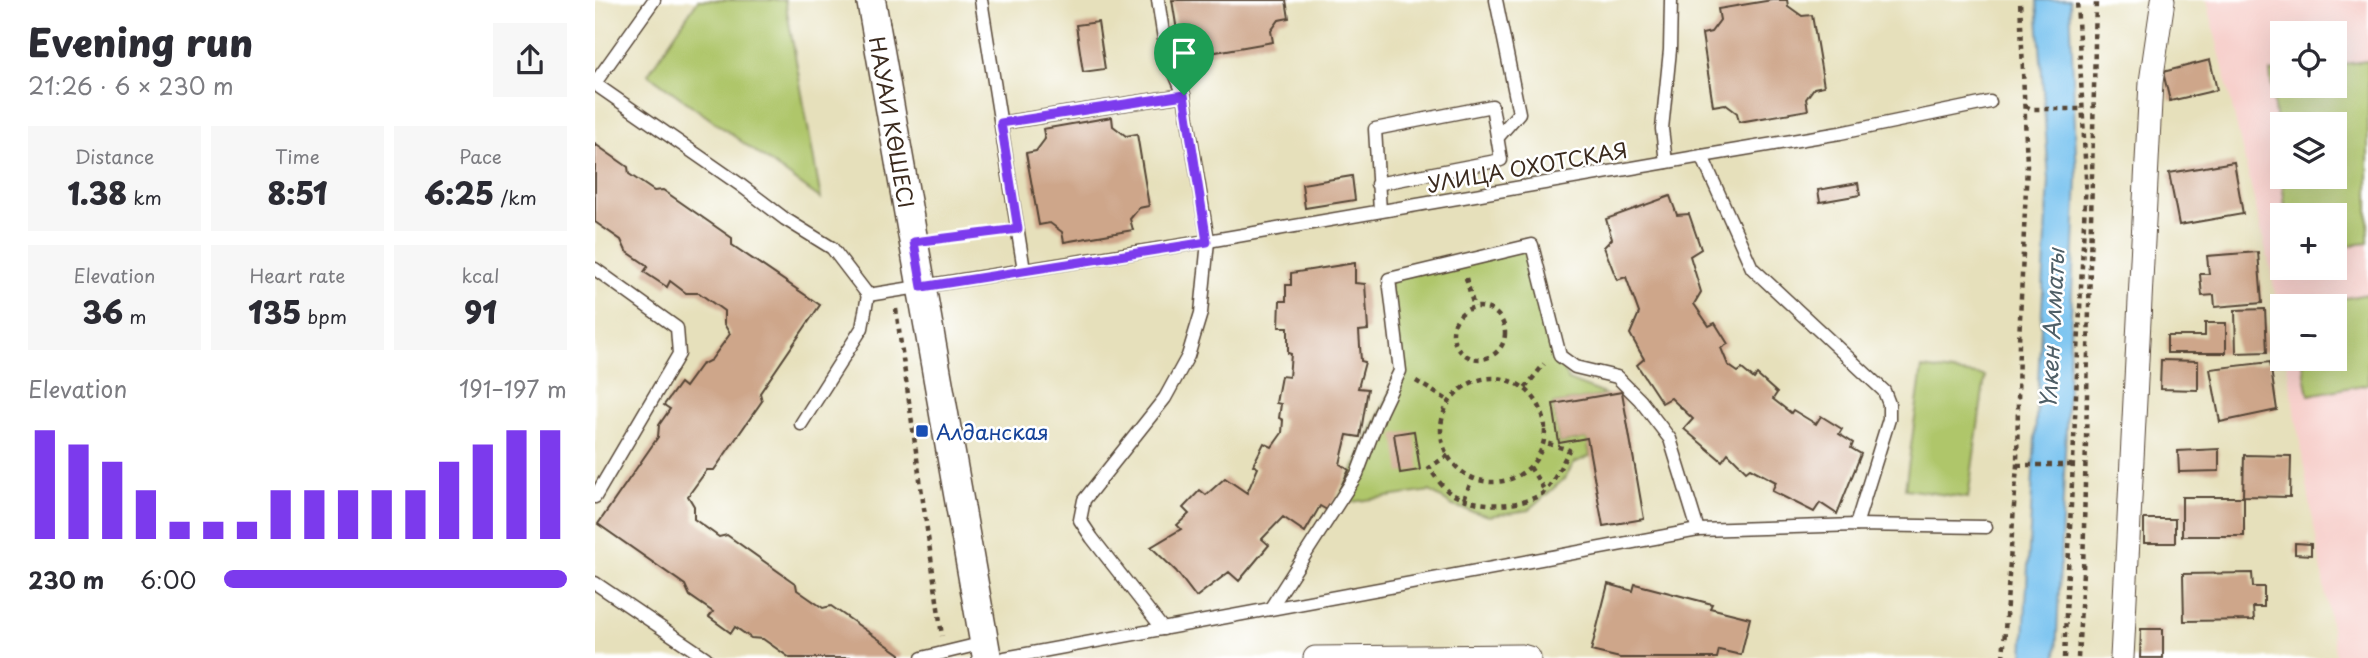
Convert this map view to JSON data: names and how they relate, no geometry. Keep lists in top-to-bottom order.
{
  "streets": {
    "street": ["НАУАИ КӨШЕСІ"],
    "lane": ["УЛИЦА ОХОТСКАЯ"]
  },
  "crossings": [
    ["НАУАИ КӨШЕСІ", "УЛИЦА ОХОТСКАЯ"]
  ],
  "water": ["Үлкен Алматы"],
  "places": {
    "transit": ["Алданская"]
  },
  "page": {
    "heading": ["Evening run", "21:26 · 6 × 230 m"],
    "map_buttons": ["+", "−"],
    "stats": [
      ["Distance", "1.38 km"],
      ["Time", "8:51"],
      ["Pace", "6:25 /km"],
      ["Elevation", "36 m"],
      ["Heart rate", "135 bpm"],
      ["kcal", "91"]
    ],
    "chart": ["Elevation", "191–197 m"],
    "list": [
      {
        "name": "230 m",
        "note": "6:00"
      }
    ]
  }
}
